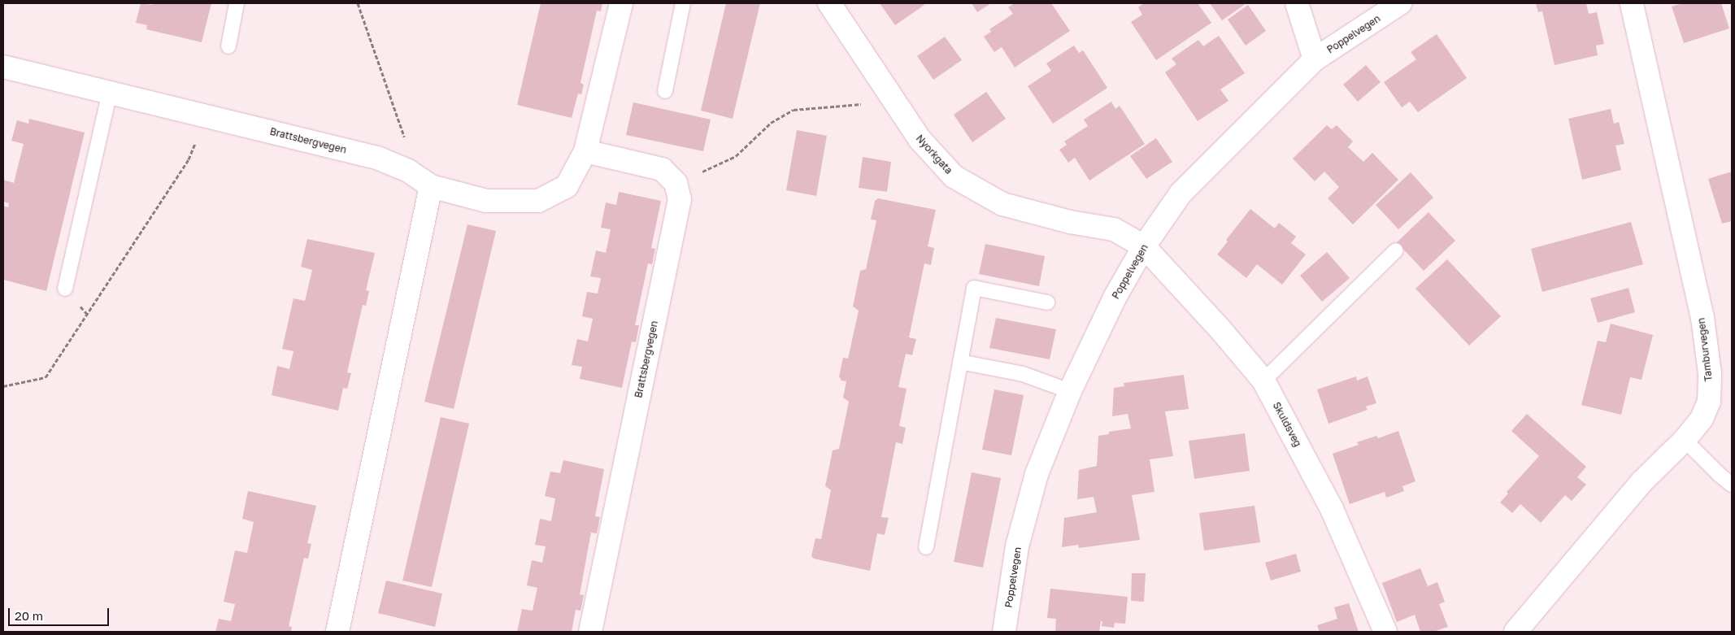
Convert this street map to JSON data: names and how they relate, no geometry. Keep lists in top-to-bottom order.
{
  "streets": {
    "street": [
      "Poppelvegen",
      "Brattsbergvegen",
      "Nyorkgata",
      "Tamburvegen",
      "Skuldsveg"
    ]
  },
  "crossings": [
    ["Poppelvegen", "Nyorkgata"],
    ["Poppelvegen", "Skuldsveg"],
    ["Nyorkgata", "Skuldsveg"]
  ],
  "scale_bar": "20 m"
}
